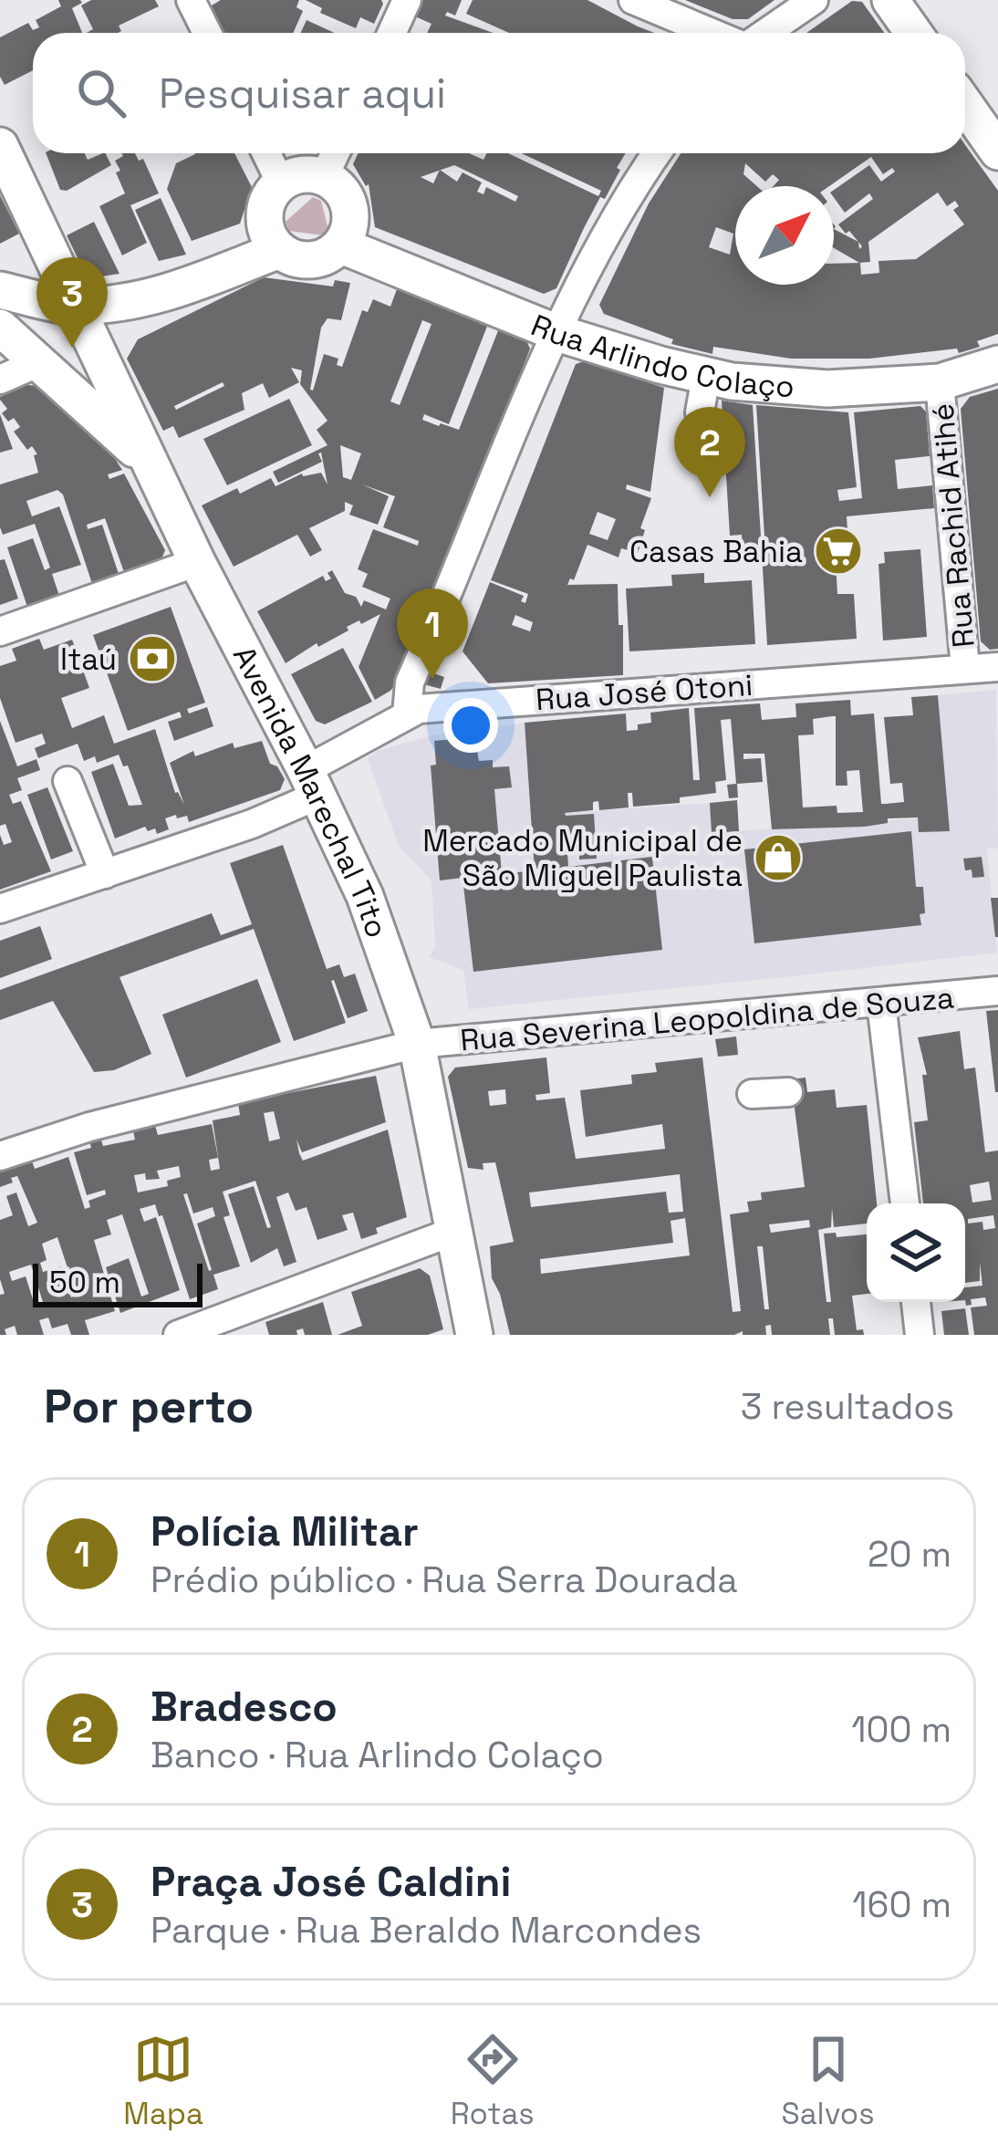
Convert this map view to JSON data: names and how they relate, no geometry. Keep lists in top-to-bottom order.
{
  "streets": {
    "main road": ["Rua Arlindo Colaço", "Avenida Marechal Tito"],
    "street": ["Rua Rachid Atihé", "Rua José Otoni", "Rua Severina Leopoldina de Souza"]
  },
  "crossings": [
    ["Rua Arlindo Colaço", "Rua Rachid Atihé"],
    ["Rua Rachid Atihé", "Rua José Otoni"],
    ["Rua José Otoni", "Avenida Marechal Tito"],
    ["Avenida Marechal Tito", "Rua Severina Leopoldina de Souza"]
  ],
  "places": {
    "supermarket": ["Casas Bahia"],
    "bank": ["Itaú"],
    "shop": ["Mercado Municipal de São Miguel Paulista"]
  },
  "scale_bar": "50 m",
  "north": "top right",
  "page": {
    "search": "Pesquisar aqui",
    "pins": ["3", "2", "1"],
    "scale": "50 m",
    "heading": ["Por perto", "3 resultados"],
    "list": [
      {
        "mark": "1",
        "name": "Polícia Militar",
        "note": "Prédio público · Rua Serra Dourada",
        "value": "20 m"
      },
      {
        "mark": "2",
        "name": "Bradesco",
        "note": "Banco · Rua Arlindo Colaço",
        "value": "100 m"
      },
      {
        "mark": "3",
        "name": "Praça José Caldini",
        "note": "Parque · Rua Beraldo Marcondes",
        "value": "160 m"
      }
    ],
    "nav": ["Mapa", "Rotas", "Salvos"]
  }
}
